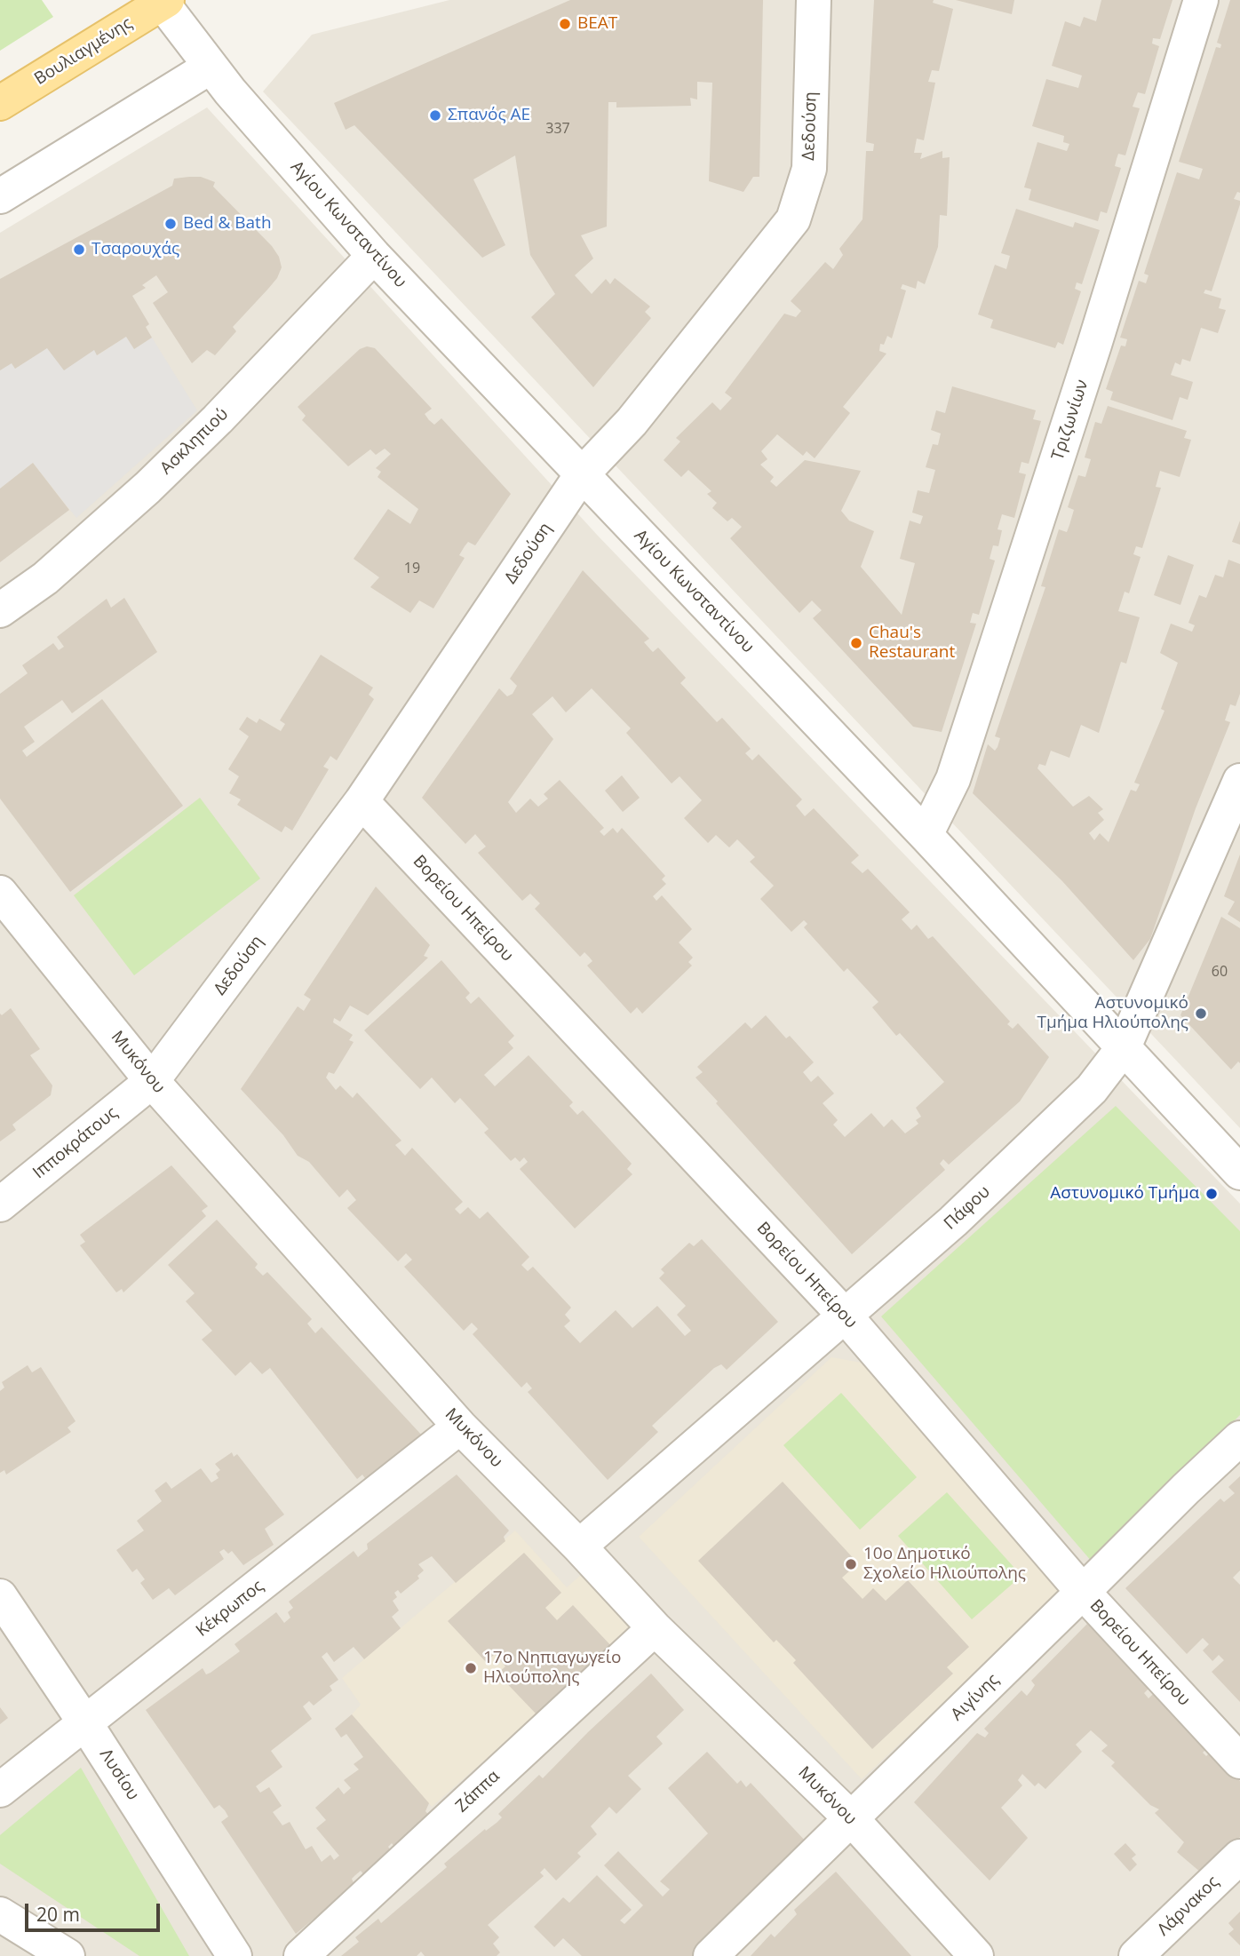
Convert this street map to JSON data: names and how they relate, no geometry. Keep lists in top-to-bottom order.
{
  "streets": {
    "main road": ["Βουλιαγμένης"],
    "street": [
      "Δεδούση",
      "Αγίου Κωνσταντίνου",
      "Τριζωνίων",
      "Ασκληπιού",
      "Βορείου Ηπείρου",
      "Μυκόνου",
      "Ιπποκράτους",
      "Πάφου",
      "Κέκρωπος",
      "Αιγίνης",
      "Λυσίου",
      "Ζάππα",
      "Λάρνακος"
    ]
  },
  "crossings": [
    ["Βουλιαγμένης", "Αγίου Κωνσταντίνου"],
    ["Δεδούση", "Αγίου Κωνσταντίνου"],
    ["Δεδούση", "Βορείου Ηπείρου"],
    ["Δεδούση", "Μυκόνου"],
    ["Δεδούση", "Ιπποκράτους"],
    ["Αγίου Κωνσταντίνου", "Τριζωνίων"],
    ["Αγίου Κωνσταντίνου", "Ασκληπιού"],
    ["Αγίου Κωνσταντίνου", "Πάφου"],
    ["Βορείου Ηπείρου", "Πάφου"],
    ["Βορείου Ηπείρου", "Αιγίνης"],
    ["Μυκόνου", "Ιπποκράτους"],
    ["Μυκόνου", "Πάφου"],
    ["Μυκόνου", "Κέκρωπος"],
    ["Μυκόνου", "Αιγίνης"],
    ["Μυκόνου", "Ζάππα"],
    ["Κέκρωπος", "Λυσίου"]
  ],
  "places": [
    "ΒΕΑΤ",
    "Σπανός ΑΕ",
    "Bed & Bath",
    "Τσαρουχάς",
    "Chau's Restaurant",
    "Αστυνομικό Τμήμα Ηλιούπολης",
    "Αστυνομικό Τμήμα",
    "10ο Δημοτικό Σχολείο Ηλιούπολης",
    "17ο Νηπιαγωγείο Ηλιούπολης"
  ],
  "house_numbers": ["337", "19", "60"],
  "scale_bar": "20 m"
}
